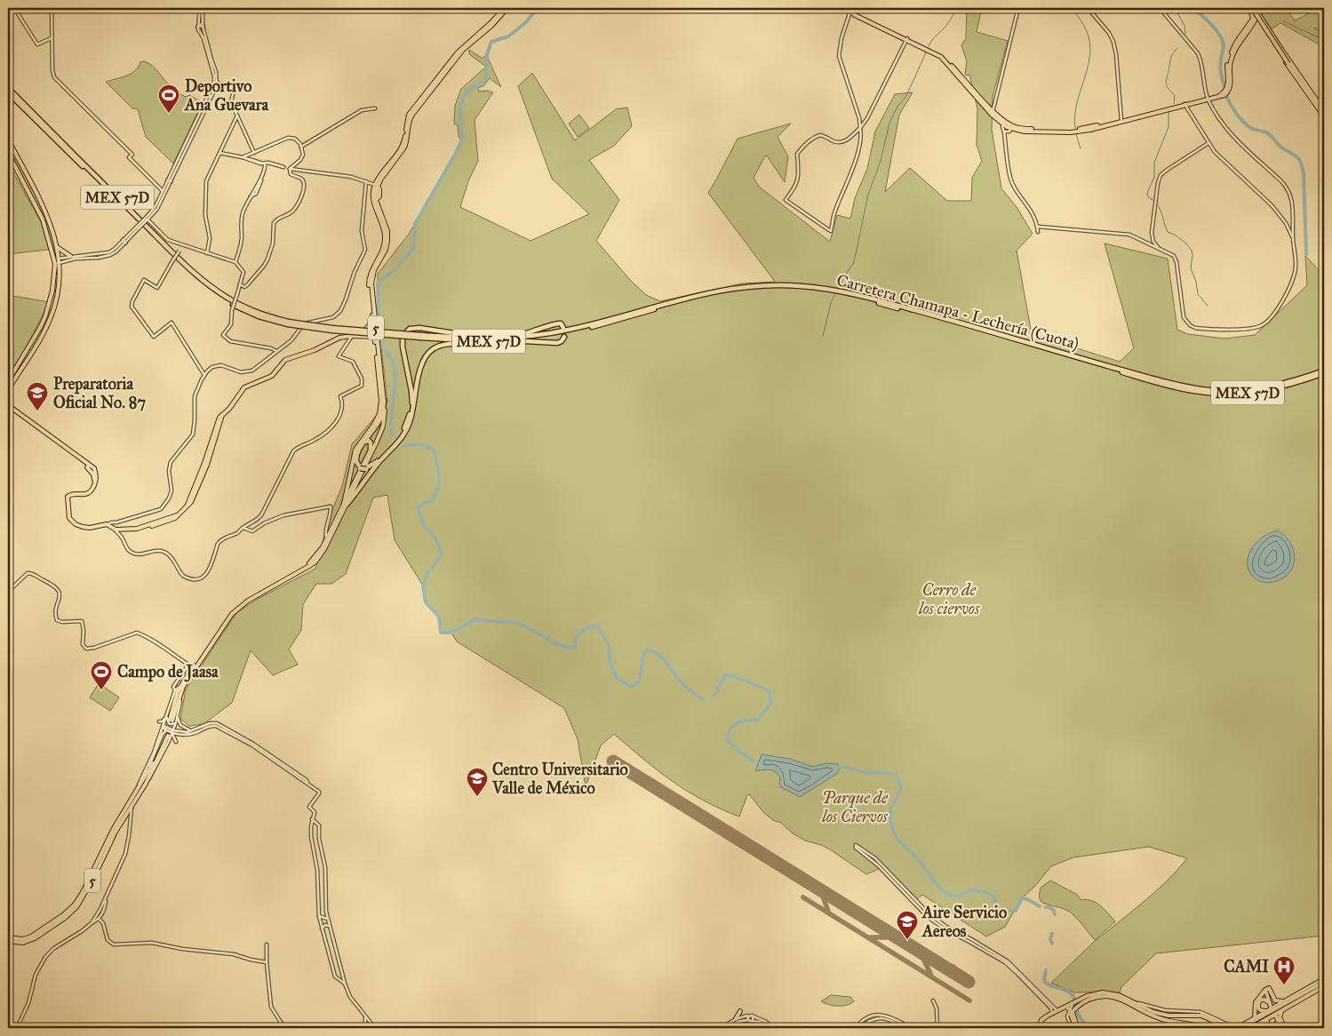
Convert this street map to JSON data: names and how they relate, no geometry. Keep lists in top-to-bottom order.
{
  "streets": {
    "highway": ["MEX 57D", "Carretera Chamapa - Lechería (Cuota)"],
    "main road": ["5"]
  },
  "parks": ["Cerro de los ciervos", "Parque de los Ciervos"],
  "places": {
    "sports": ["Deportivo Ana Guevara", "Campo de Jaasa"],
    "school or university": ["Preparatoria Oficial No. 87", "Centro Universitario Valle de México", "Aire Servicio Aereos"],
    "hospital": ["CAMI"]
  }
}
